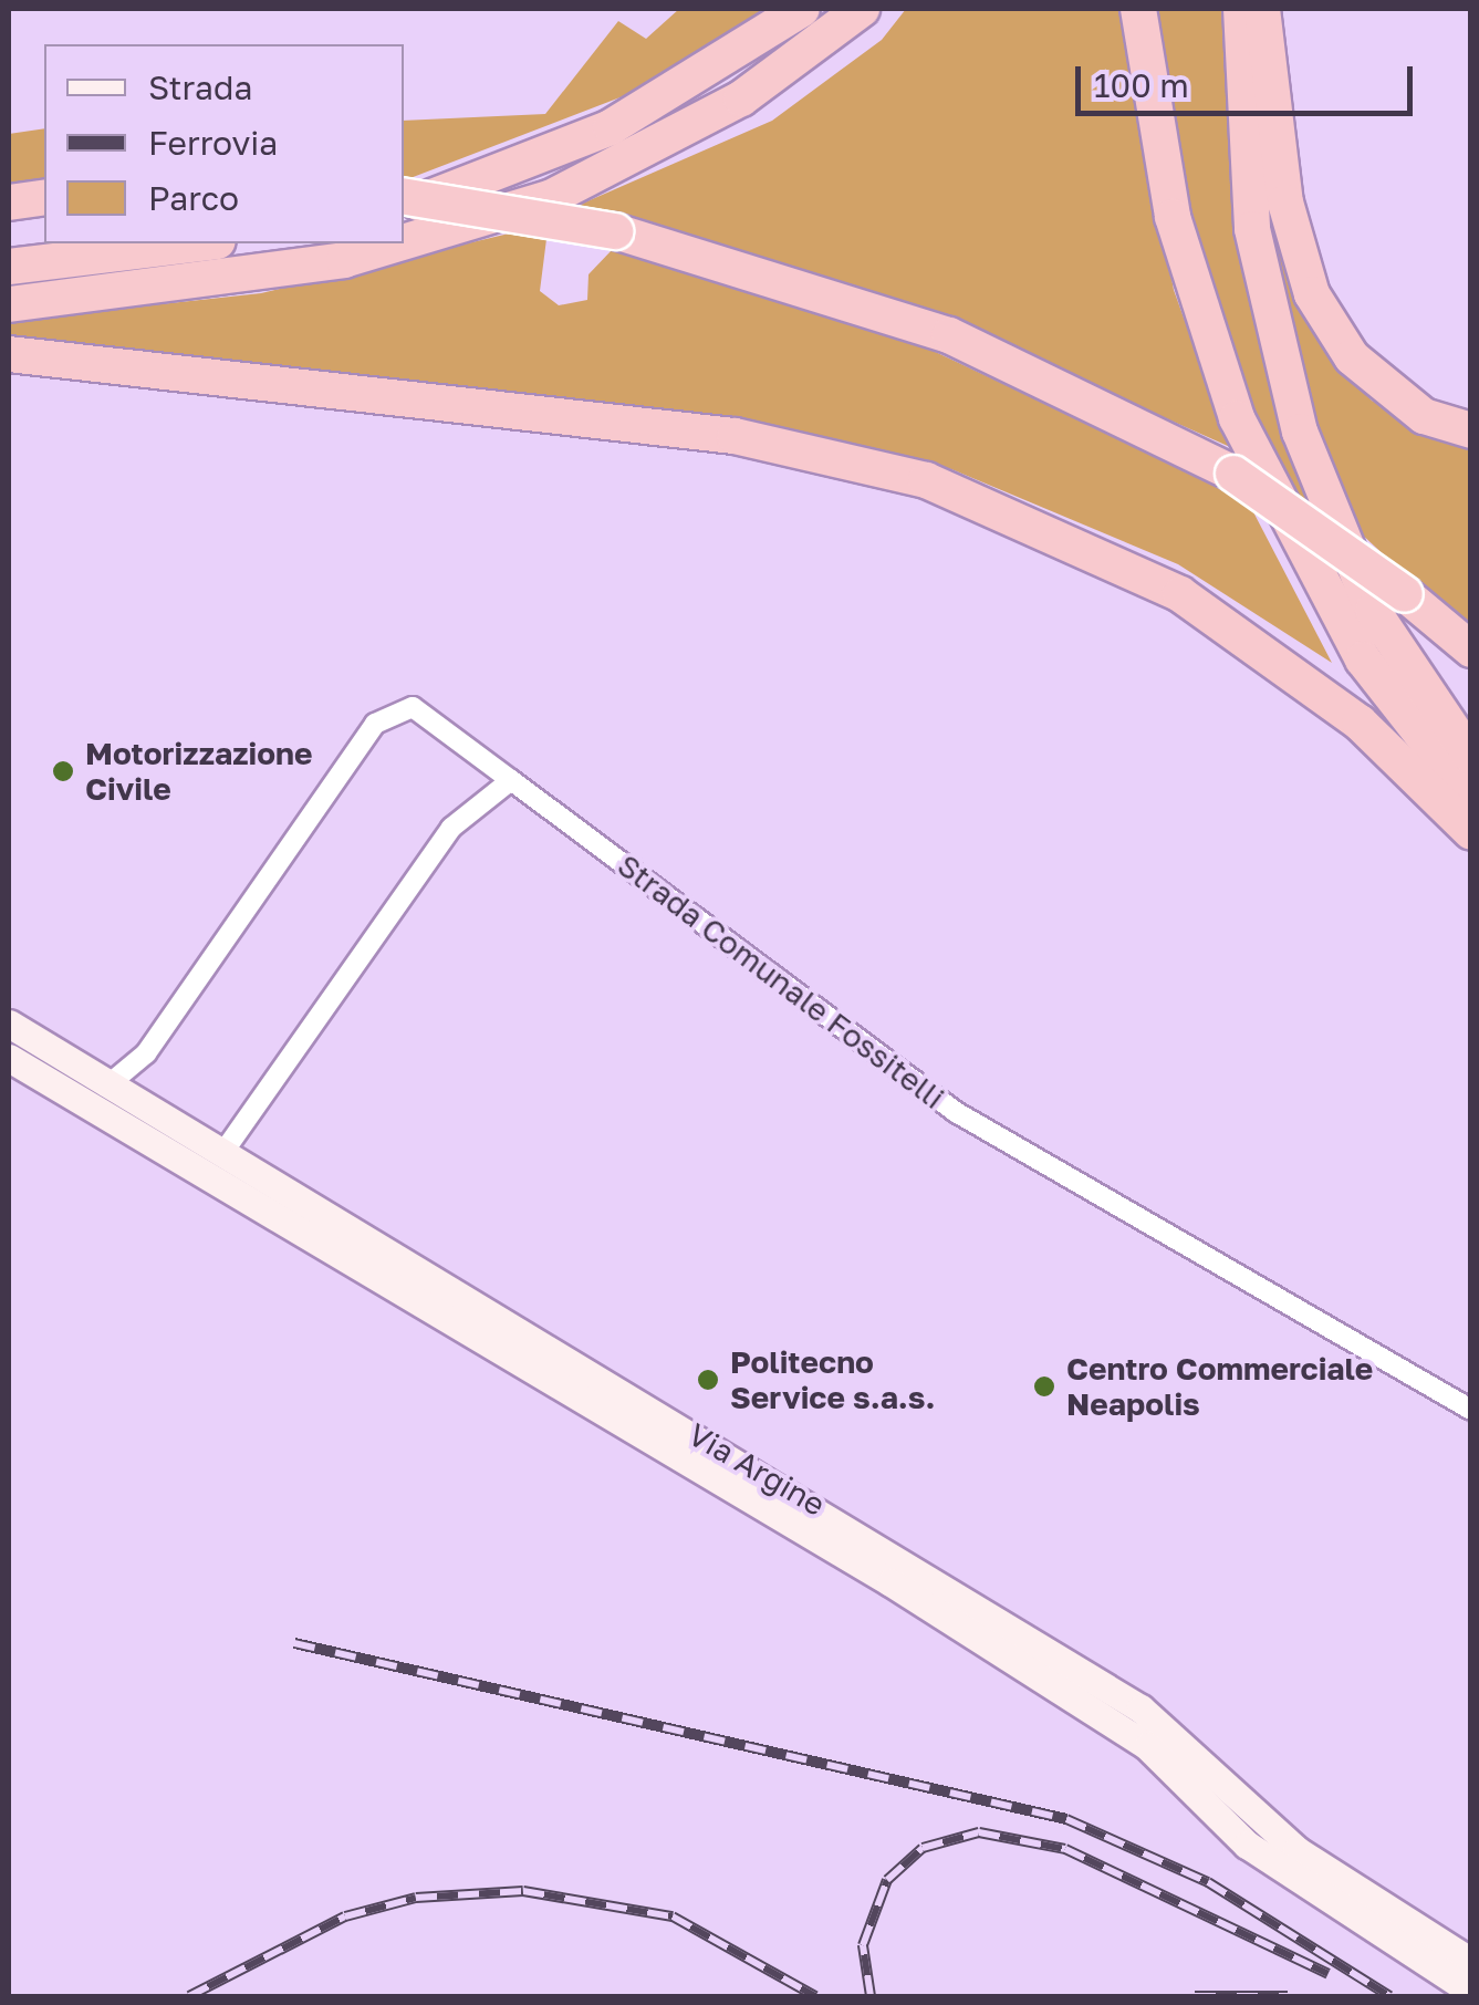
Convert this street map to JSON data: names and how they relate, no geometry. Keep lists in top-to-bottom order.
{
  "streets": {
    "street": ["Strada Comunale Fossitelli", "Via Argine"]
  },
  "crossings": [
    ["Strada Comunale Fossitelli", "Via Argine"]
  ],
  "places": ["Motorizzazione Civile", "Politecno Service s.a.s.", "Centro Commerciale Neapolis"],
  "legend": ["Strada", "Ferrovia", "Parco"],
  "scale_bar": "100 m"
}
